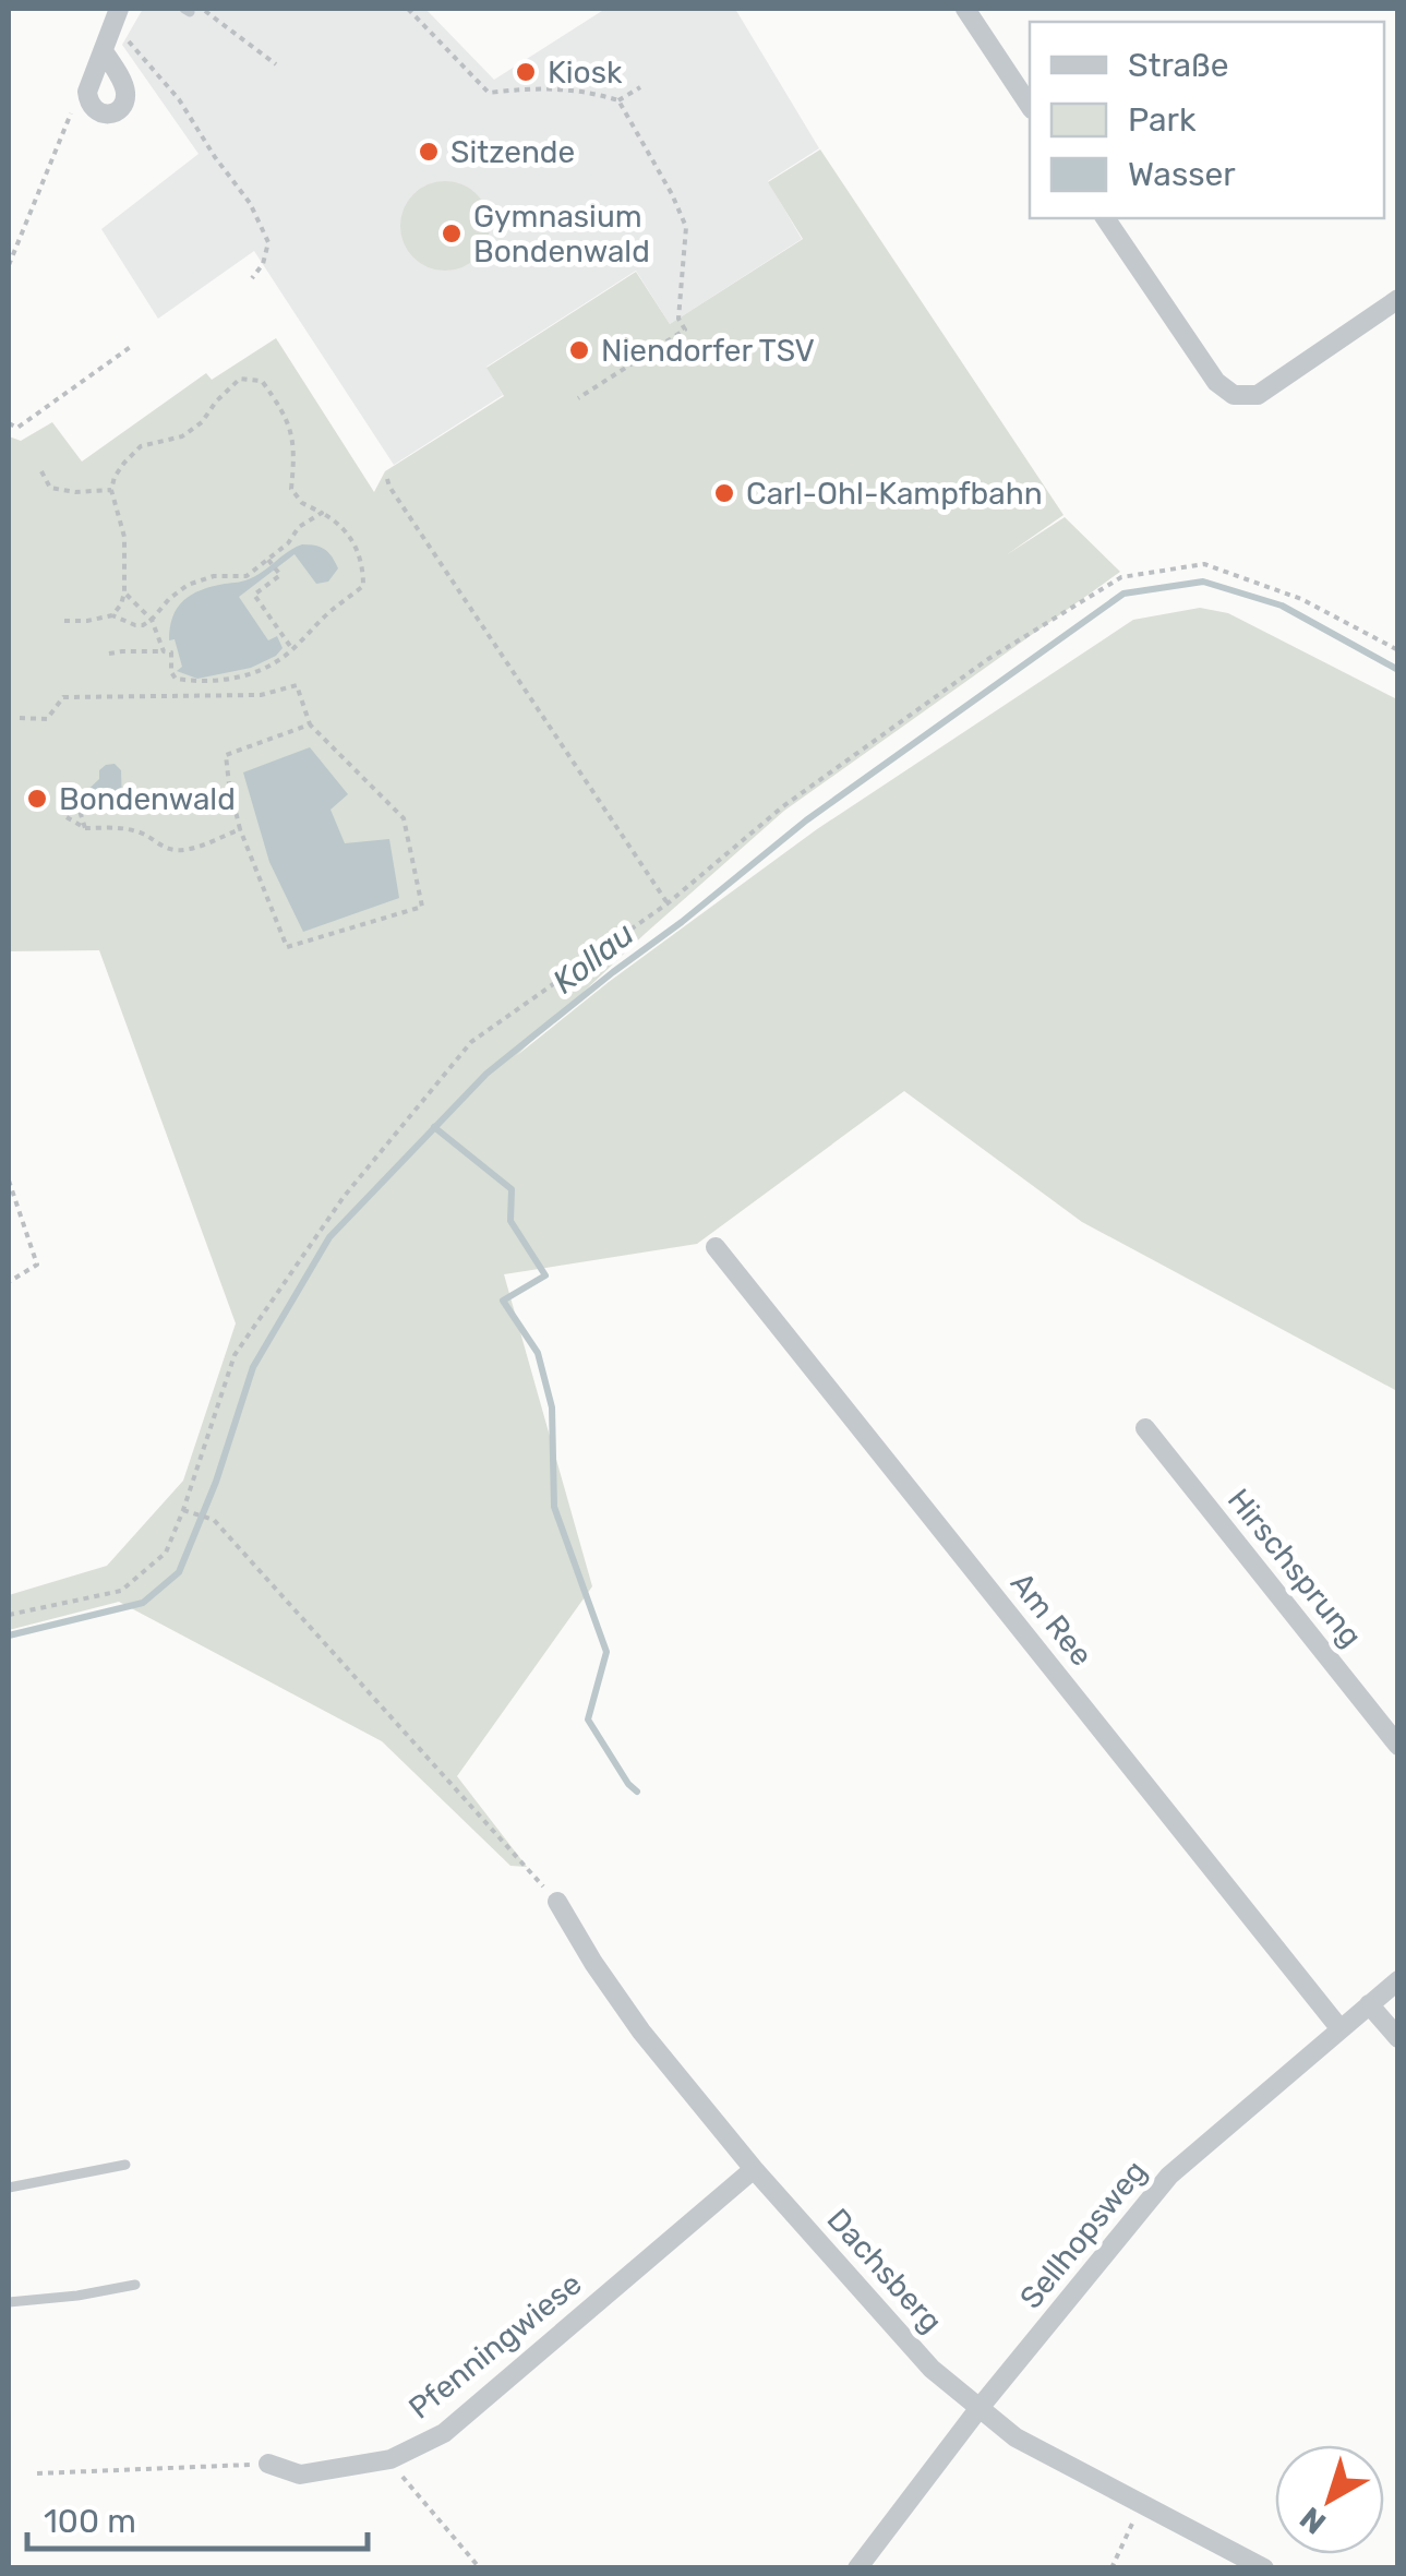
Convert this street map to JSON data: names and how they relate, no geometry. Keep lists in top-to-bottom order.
{
  "streets": {
    "street": [
      "Hirschsprung",
      "Am Ree",
      "Sellhopsweg",
      "Dachsberg",
      "Pfenningwiese"
    ]
  },
  "crossings": [
    ["Am Ree", "Sellhopsweg"],
    ["Sellhopsweg", "Dachsberg"],
    ["Dachsberg", "Pfenningwiese"]
  ],
  "water": ["Kollau"],
  "places": [
    "Kiosk",
    "Sitzende",
    "Gymnasium Bondenwald",
    "Niendorfer TSV",
    "Carl-Ohl-Kampfbahn",
    "Bondenwald"
  ],
  "legend": ["Straße", "Park", "Wasser"],
  "scale_bar": "100 m",
  "north": "bottom left"
}
